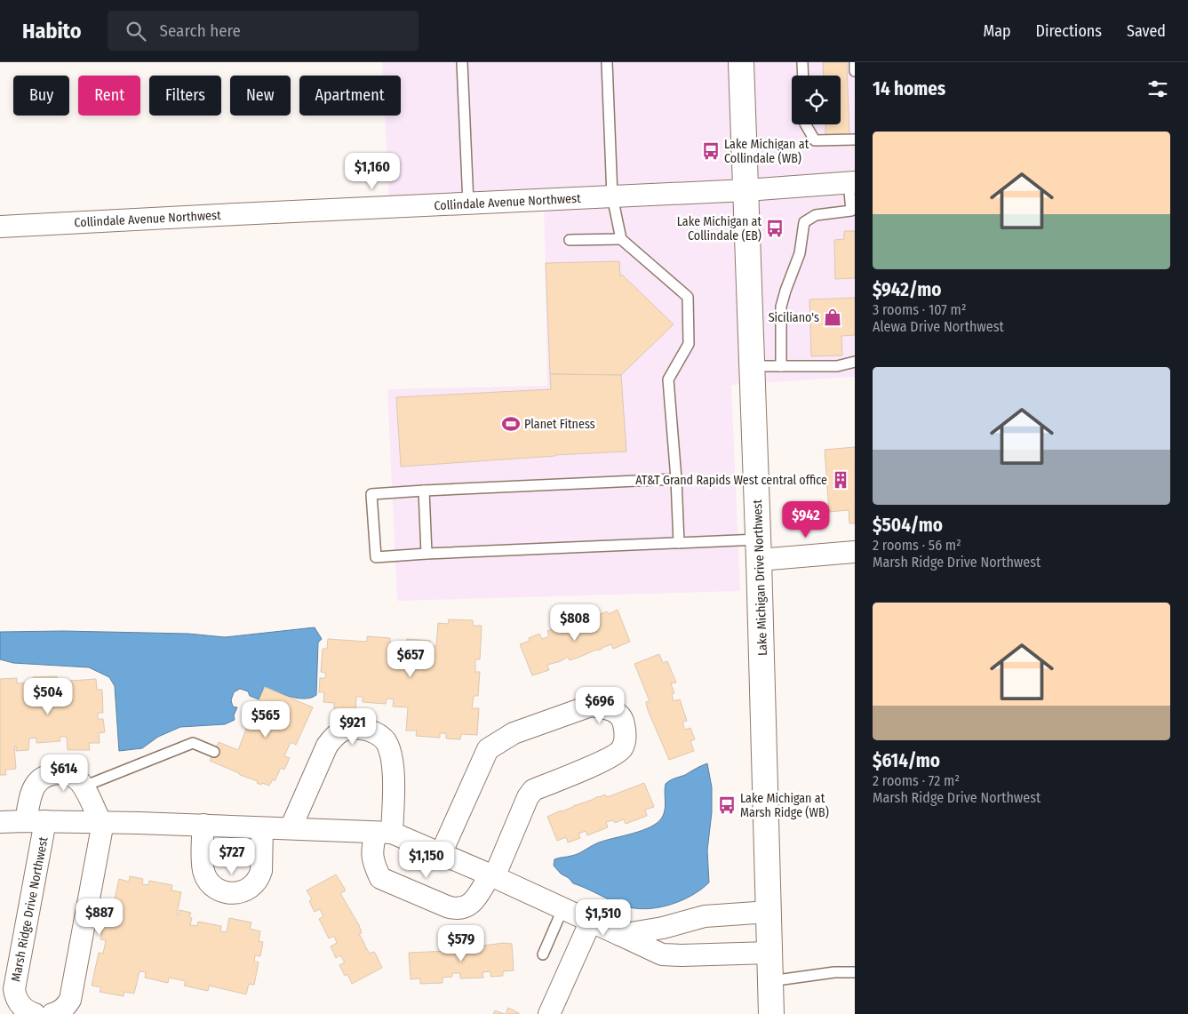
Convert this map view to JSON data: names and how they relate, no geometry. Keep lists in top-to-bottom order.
{
  "streets": {
    "highway": ["Lake Michigan Drive Northwest"],
    "street": ["Collindale Avenue Northwest", "Marsh Ridge Drive Northwest"]
  },
  "crossings": [
    ["Collindale Avenue Northwest", "Lake Michigan Drive Northwest"],
    ["Lake Michigan Drive Northwest", "Marsh Ridge Drive Northwest"]
  ],
  "places": {
    "bus stop": ["Lake Michigan at Collindale (WB)", "Lake Michigan at Collindale (EB)", "Lake Michigan at Marsh Ridge (WB)"],
    "shop": ["Siciliano's"],
    "sports": ["Planet Fitness"],
    "building": ["AT&T Grand Rapids West central office"]
  },
  "page": {
    "header": "Habito",
    "search": "Search here",
    "nav": ["Map", "Directions", "Saved"],
    "heading": "14 homes",
    "chip": [
      "Buy",
      "Rent",
      "Filters",
      "New",
      "Apartment"
    ],
    "list": [
      {
        "name": "$942/mo",
        "note": "3 rooms · 107 m² · Alewa Drive Northwest"
      },
      {
        "name": "$504/mo",
        "note": "2 rooms · 56 m² · Marsh Ridge Drive Northwest"
      },
      {
        "name": "$614/mo",
        "note": "2 rooms · 72 m² · Marsh Ridge Drive Northwest"
      }
    ],
    "price": [
      "$1,160",
      "$942",
      "$808",
      "$657",
      "$504",
      "$696",
      "$565",
      "$921",
      "$614",
      "$727",
      "$1,150",
      "$887",
      "$1,510",
      "$579"
    ]
  }
}
